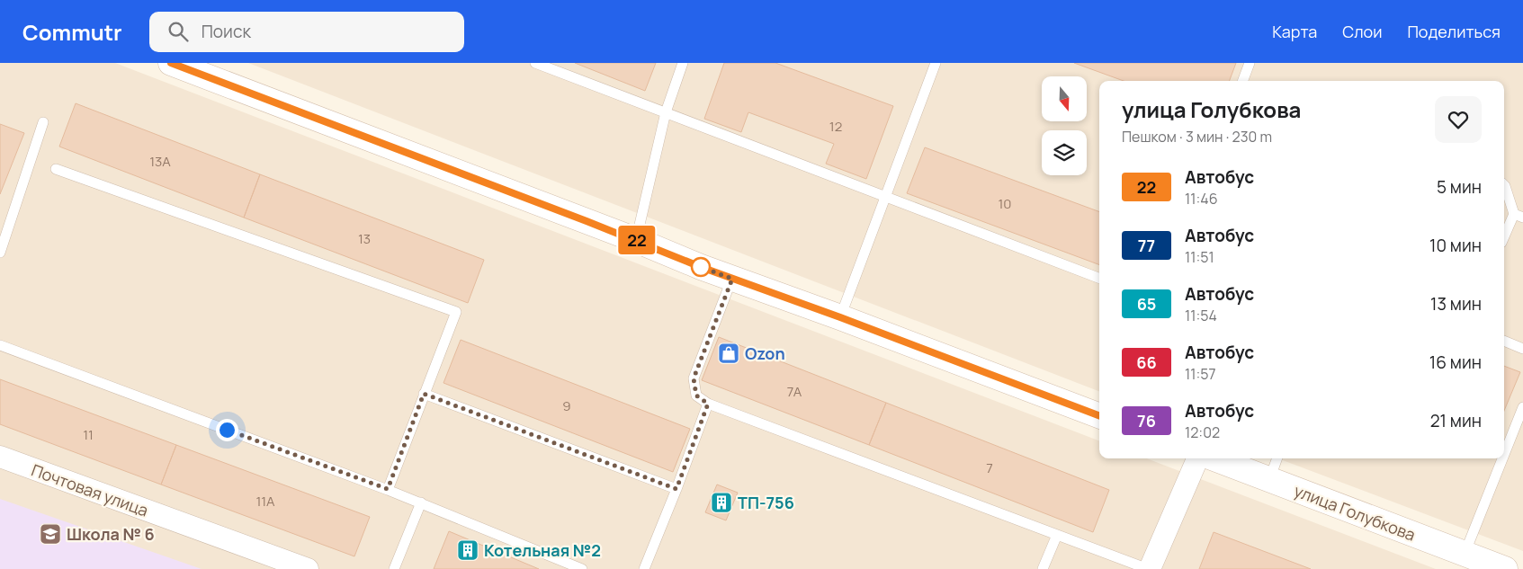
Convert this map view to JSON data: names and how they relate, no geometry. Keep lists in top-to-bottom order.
{
  "streets": {
    "main road": ["улица Голубкова"],
    "street": ["Почтовая улица"]
  },
  "places": {
    "shop": ["Ozon"],
    "building": ["ТП-756", "Котельная №2"],
    "school or university": ["Школа № 6"]
  },
  "lines": ["bus line 22"],
  "house_numbers": [
    "12",
    "13А",
    "10",
    "13",
    "7А",
    "9",
    "11",
    "7",
    "11А"
  ],
  "north": "bottom",
  "page": {
    "header": "Commutr",
    "search": "Поиск",
    "nav": ["Карта", "Слои", "Поделиться"],
    "on_map": "22",
    "heading": ["улица Голубкова", "Пешком · 3 мин · 230 m"],
    "list": [
      {
        "mark": "22",
        "name": "Автобус",
        "note": "11:46",
        "value": "5 мин"
      },
      {
        "mark": "77",
        "name": "Автобус",
        "note": "11:51",
        "value": "10 мин"
      },
      {
        "mark": "65",
        "name": "Автобус",
        "note": "11:54",
        "value": "13 мин"
      },
      {
        "mark": "66",
        "name": "Автобус",
        "note": "11:57",
        "value": "16 мин"
      },
      {
        "mark": "76",
        "name": "Автобус",
        "note": "12:02",
        "value": "21 мин"
      }
    ]
  }
}
